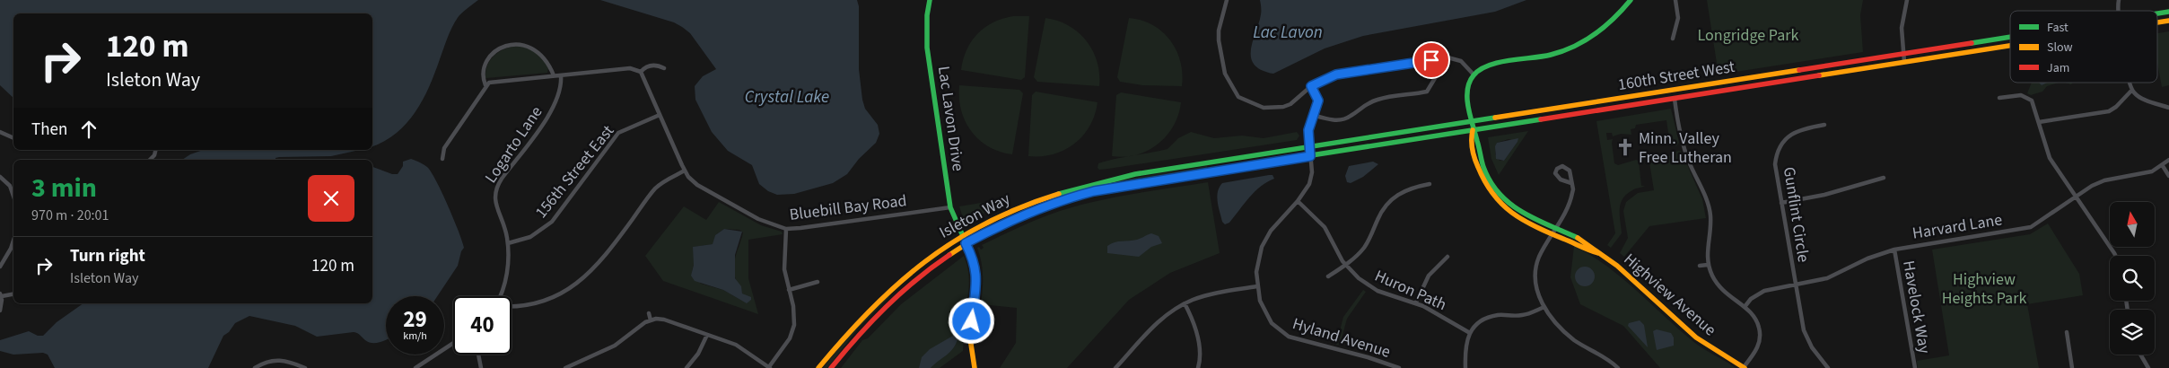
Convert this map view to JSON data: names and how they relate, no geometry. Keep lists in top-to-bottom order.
{
  "streets": {
    "main road": [
      "160th Street West",
      "Lac Lavon Drive",
      "Isleton Way",
      "Highview Avenue"
    ],
    "street": [
      "Logarto Lane",
      "156th Street East",
      "Bluebill Bay Road",
      "Gunflint Circle",
      "Harvard Lane",
      "Huron Path",
      "Havelock Way",
      "Hyland Avenue"
    ]
  },
  "crossings": [
    ["160th Street West", "Isleton Way"],
    ["160th Street West", "Highview Avenue"],
    ["160th Street West", "Hyland Avenue"],
    ["Lac Lavon Drive", "Bluebill Bay Road"],
    ["Lac Lavon Drive", "Isleton Way"],
    ["Logarto Lane", "156th Street East"],
    ["156th Street East", "Bluebill Bay Road"],
    ["Gunflint Circle", "Harvard Lane"],
    ["Harvard Lane", "Havelock Way"],
    ["Huron Path", "Hyland Avenue"]
  ],
  "water": ["Lac Lavon", "Crystal Lake"],
  "parks": ["Longridge Park", "Highview Heights Park"],
  "places": {
    "church": ["Minn. Valley Free Lutheran"]
  },
  "legend": ["Fast", "Slow", "Jam"],
  "north": "top",
  "page": {
    "turn": ["120 m", "Isleton Way"],
    "then": "Then",
    "heading": ["3 min", "970 m · 20:01"],
    "list": [
      {
        "name": "Turn right",
        "note": "Isleton Way",
        "value": "120 m"
      }
    ],
    "speed": "29 km/h",
    "limit": "40"
  }
}
